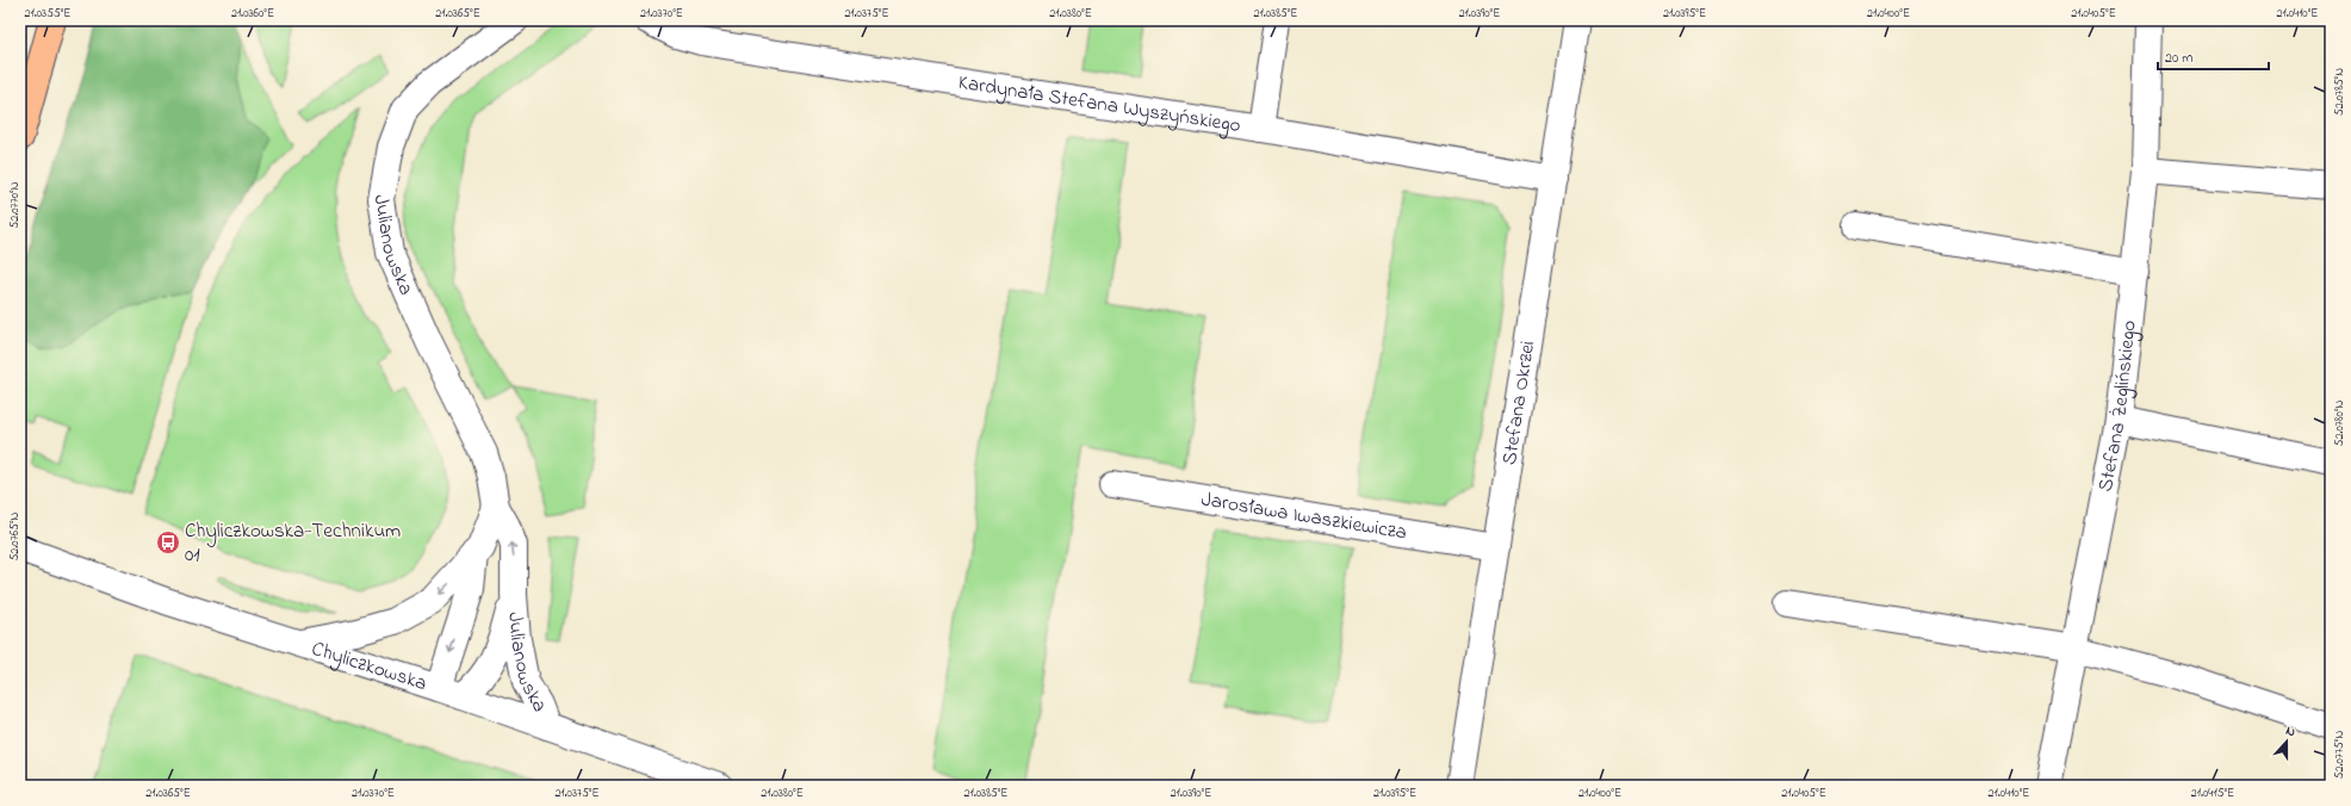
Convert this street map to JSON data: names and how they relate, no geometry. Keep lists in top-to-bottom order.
{
  "streets": {
    "street": [
      "Kardynała Stefana Wyszyńskiego",
      "Julianowska",
      "Stefana Okrzei",
      "Stefana Żeglińskiego",
      "Jarosława Iwaszkiewicza",
      "Chyliczkowska"
    ]
  },
  "crossings": [
    ["Kardynała Stefana Wyszyńskiego", "Stefana Okrzei"],
    ["Julianowska", "Chyliczkowska"],
    ["Stefana Okrzei", "Jarosława Iwaszkiewicza"]
  ],
  "places": {
    "bus stop": ["Chyliczkowska-Technikum 01"]
  },
  "scale_bar": "20 m",
  "north": "top",
  "coordinates": [
    "21.0355°E",
    "21.0360°E",
    "21.0365°E",
    "21.0370°E",
    "21.0375°E",
    "21.0380°E",
    "21.0385°E",
    "21.0390°E",
    "21.0395°E",
    "21.0400°E",
    "21.0405°E",
    "21.0410°E",
    "52.0785°N",
    "52.0770°N",
    "52.0780°N",
    "52.0765°N",
    "52.0775°N",
    "21.0415°E"
  ]
}
